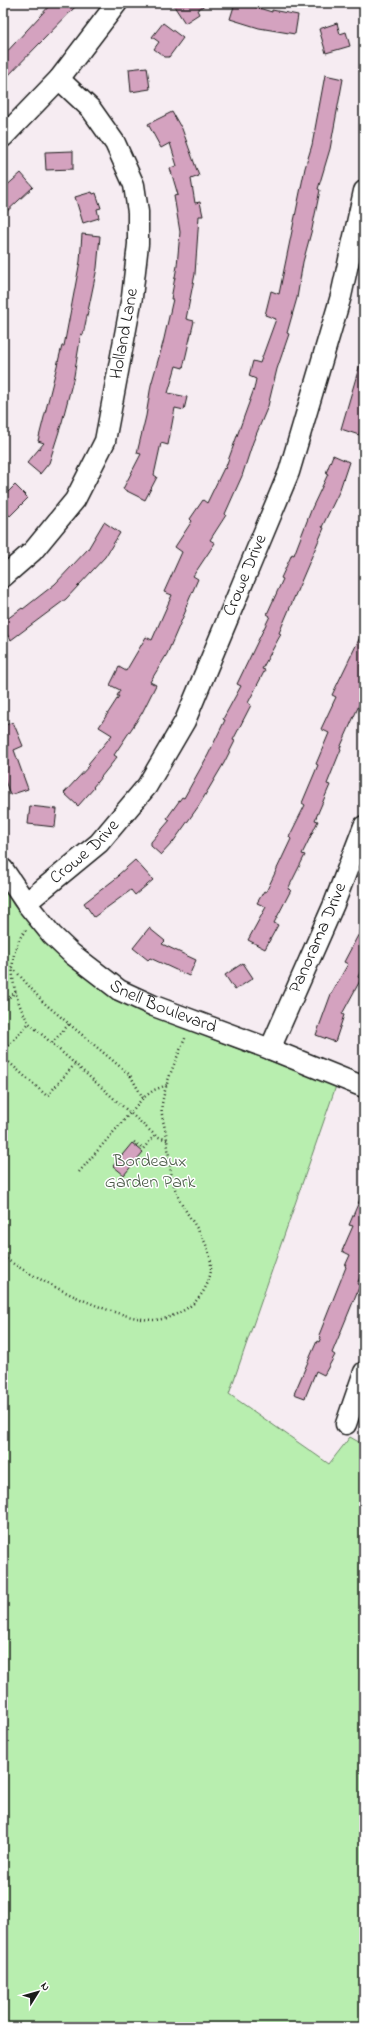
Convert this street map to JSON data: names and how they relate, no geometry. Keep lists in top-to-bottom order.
{
  "streets": {
    "street": [
      "Holland Lane",
      "Crowe Drive",
      "Panorama Drive",
      "Snell Boulevard"
    ]
  },
  "crossings": [
    ["Crowe Drive", "Snell Boulevard"],
    ["Panorama Drive", "Snell Boulevard"]
  ],
  "parks": ["Bordeaux Garden Park"],
  "north": "top right"
}
